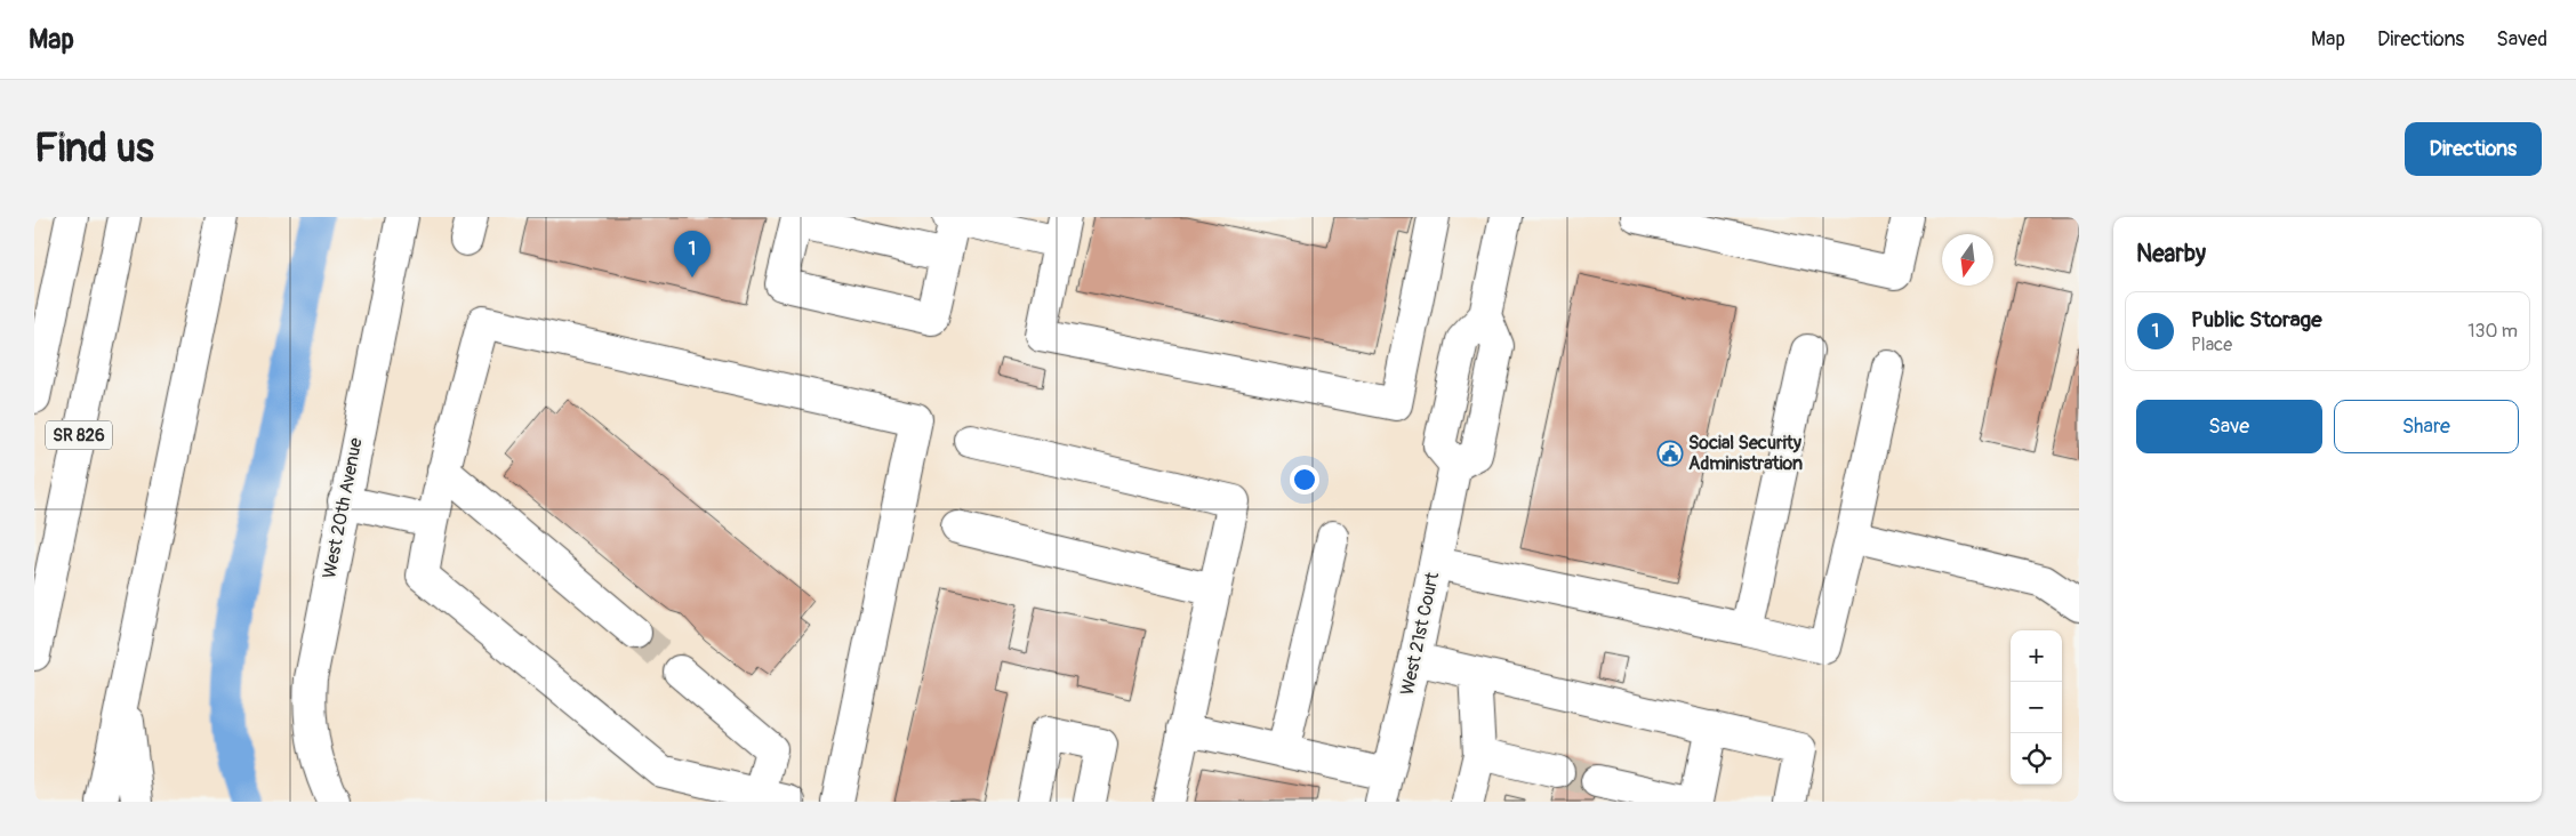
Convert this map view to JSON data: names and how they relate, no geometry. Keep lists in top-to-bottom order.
{
  "streets": {
    "main road": ["SR 826", "West 20th Avenue", "West 21st Court"]
  },
  "places": {
    "public building": ["Social Security Administration"]
  },
  "north": "bottom",
  "page": {
    "header": "Map",
    "nav": ["Map", "Directions", "Saved"],
    "buttons": [
      "Directions",
      ["Save", "Share"]
    ],
    "title": "Find us",
    "heading": "Nearby",
    "pins": "1",
    "list": [
      {
        "mark": "1",
        "name": "Public Storage",
        "note": "Place",
        "value": "130 m"
      }
    ],
    "map_buttons": ["+", "−"]
  }
}
